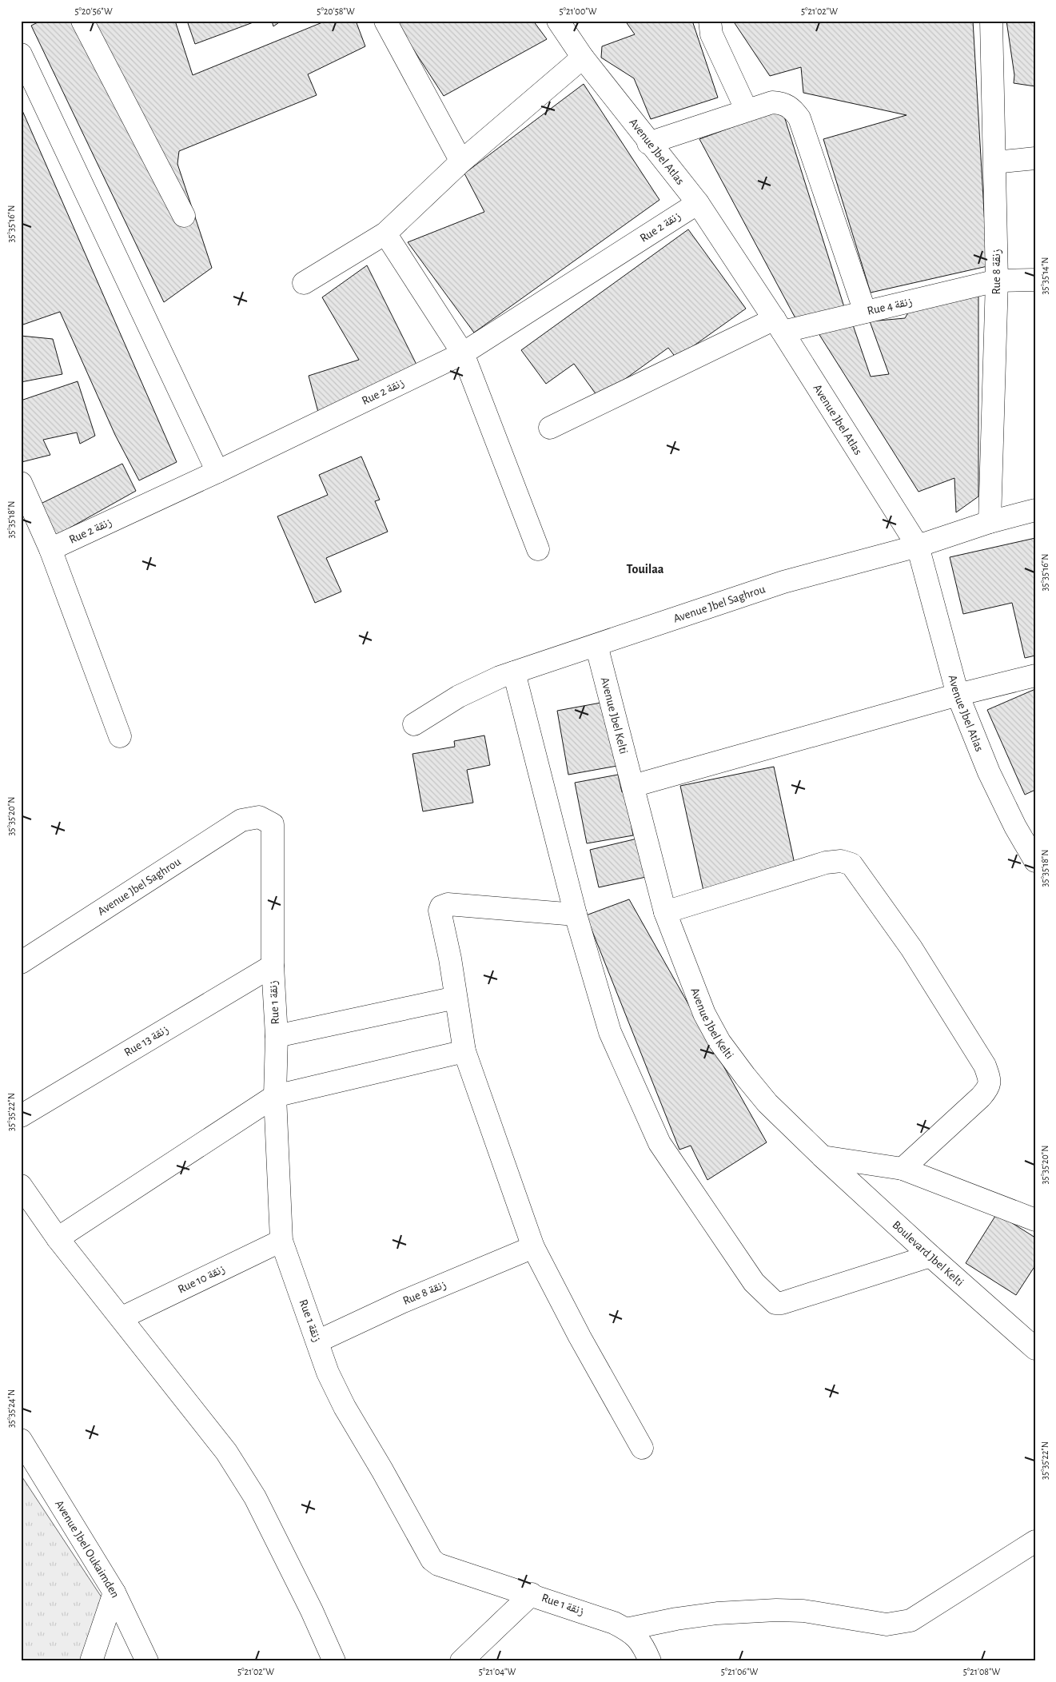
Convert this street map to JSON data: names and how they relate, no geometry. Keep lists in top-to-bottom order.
{
  "streets": {
    "street": [
      "Avenue Jbel Atlas",
      "Rue 2 زنقة",
      "Rue 8 زنقة",
      "Rue 4 زنقة",
      "Avenue Jbel Saghrou",
      "Avenue Jbel Kelti",
      "Rue 1 زنقة",
      "Rue 13 زنقة",
      "Boulevard Jbel Kelti",
      "Rue 10 زنقة",
      "Avenue Jbel Oukaimden"
    ]
  },
  "crossings": [
    ["Avenue Jbel Atlas", "Rue 2 زنقة"],
    ["Avenue Jbel Atlas", "Rue 4 زنقة"],
    ["Avenue Jbel Atlas", "Avenue Jbel Saghrou"],
    ["Rue 8 زنقة", "Rue 4 زنقة"],
    ["Rue 8 زنقة", "Avenue Jbel Saghrou"],
    ["Rue 8 زنقة", "Rue 1 زنقة"],
    ["Avenue Jbel Saghrou", "Avenue Jbel Kelti"],
    ["Avenue Jbel Saghrou", "Rue 1 زنقة"],
    ["Avenue Jbel Kelti", "Boulevard Jbel Kelti"],
    ["Rue 1 زنقة", "Rue 13 زنقة"],
    ["Rue 1 زنقة", "Rue 10 زنقة"]
  ],
  "districts": ["Touilaa"],
  "coordinates": [
    "5°20'56\"W",
    "5°20'58\"W",
    "5°21'00\"W",
    "5°21'02\"W",
    "35°35'16\"N",
    "35°35'14\"N",
    "35°35'18\"N",
    "35°35'20\"N",
    "35°35'22\"N",
    "35°35'24\"N",
    "5°21'04\"W",
    "5°21'06\"W",
    "5°21'08\"W"
  ]
}
